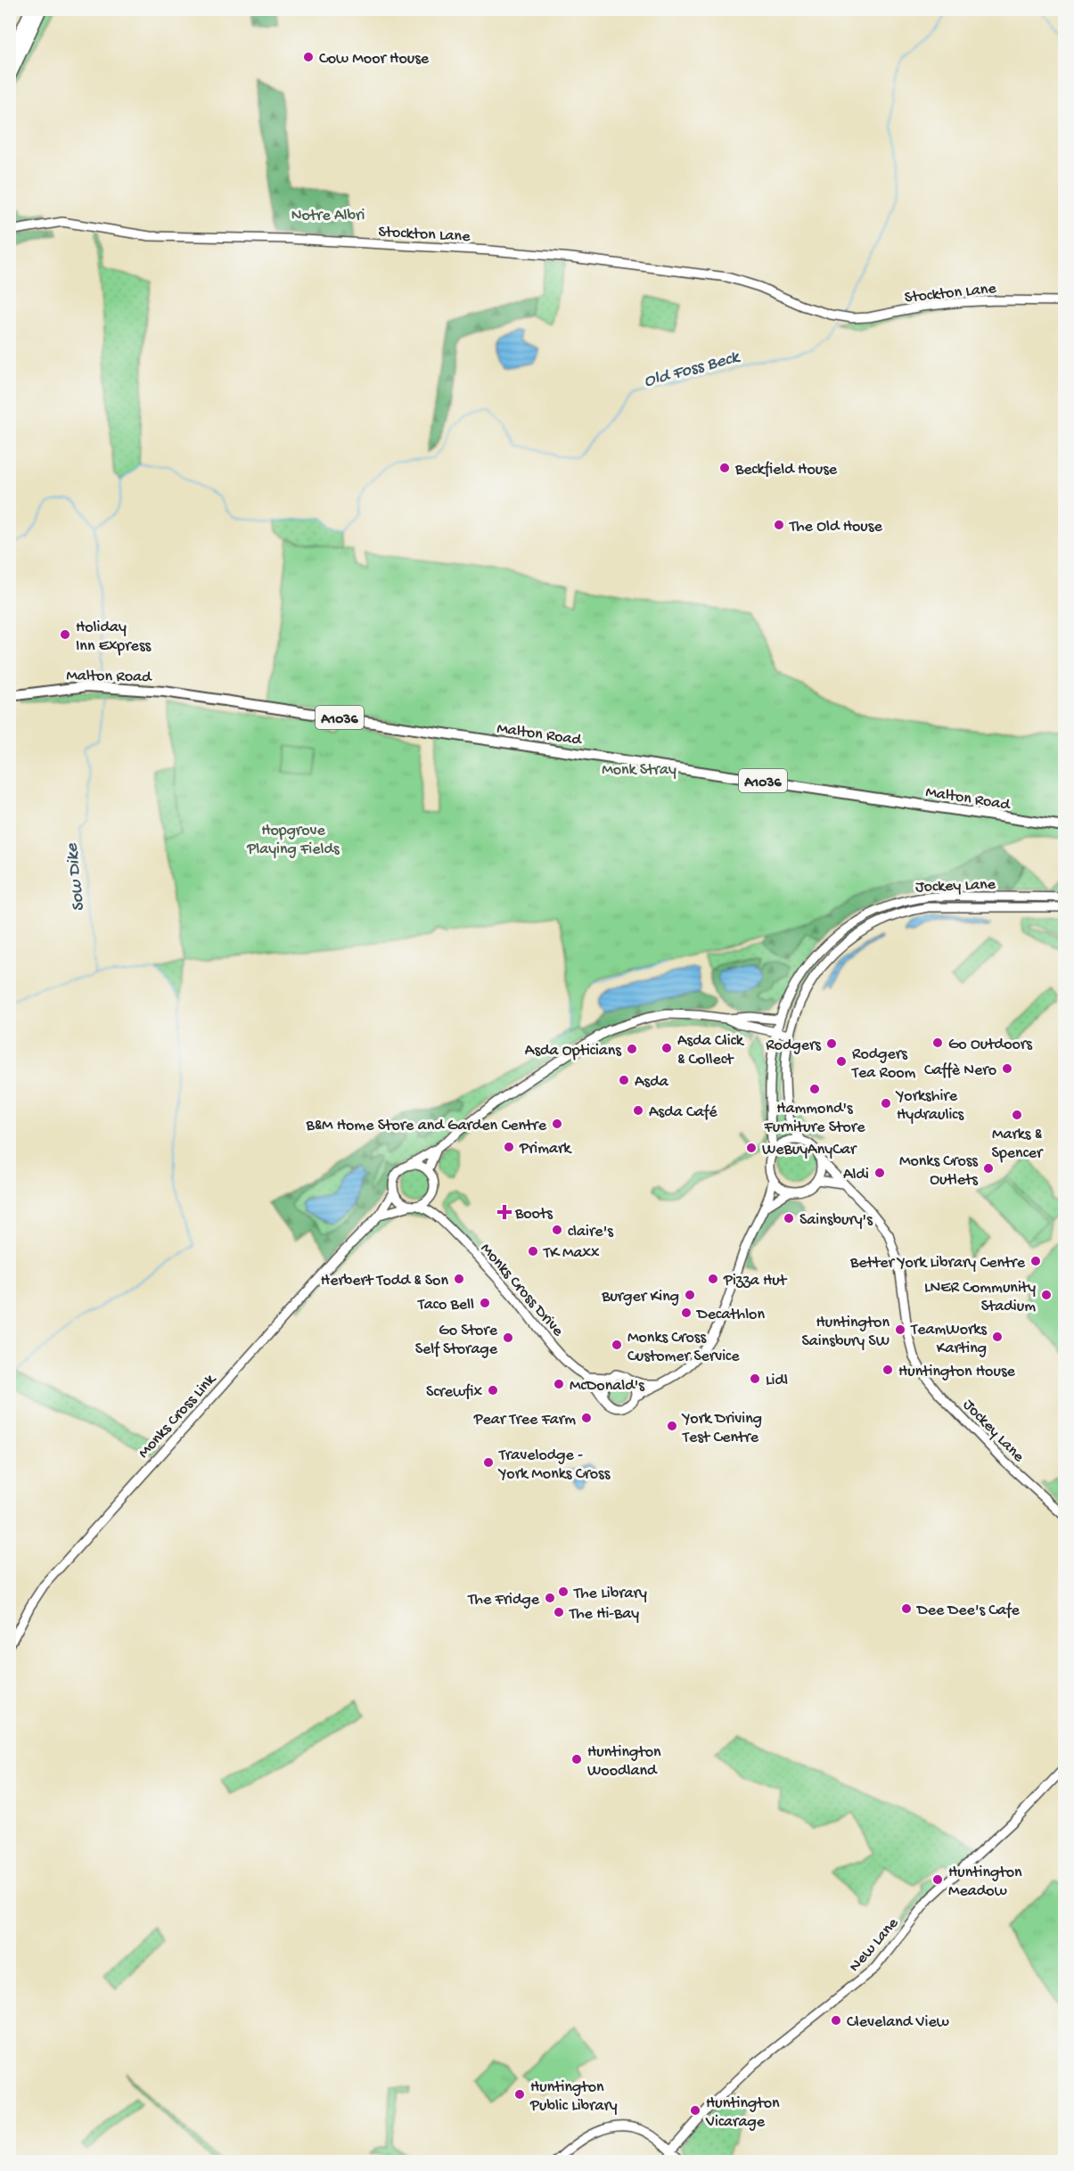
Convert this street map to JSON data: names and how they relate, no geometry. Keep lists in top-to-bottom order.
{
  "streets": {
    "main road": ["Malton Road", "A1036"],
    "street": [
      "Stockton Lane",
      "Jockey Lane",
      "Monks Cross Drive",
      "Monks Cross Link",
      "New Lane"
    ]
  },
  "crossings": [
    ["Monks Cross Drive", "Monks Cross Link"]
  ],
  "water": ["Old Foss Beck", "Sow Dike"],
  "parks": ["Notre Albri", "Monk Stray", "Hopgrove Playing Fields"],
  "places": {
    "other": [
      "Cow Moor House",
      "Beckfield House",
      "The Old House",
      "Holiday Inn Express",
      "Go Outdoors",
      "Rodgers",
      "Asda Click & Collect",
      "Asda Opticians",
      "Rodgers Tea Room",
      "Caffè Nero",
      "Asda",
      "Hammond's Furniture Store",
      "Yorkshire Hydraulics",
      "Asda Café",
      "Marks & Spencer",
      "B&M Home Store and Garden Centre",
      "Primark",
      "WeBuyAnyCar",
      "Monks Cross Outlets",
      "Aldi",
      "Sainsbury's",
      "claire's",
      "TK Maxx",
      "Better York Library Centre",
      "Herbert Todd & Son",
      "Pizza Hut",
      "Burger King",
      "LNER Community Stadium",
      "Taco Bell",
      "Decathlon",
      "Huntington Sainsbury SW",
      "TeamWorks Karting",
      "Go Store Self Storage",
      "Monks Cross Customer Service",
      "Huntington House",
      "Lidl",
      "McDonald's",
      "Screwfix",
      "Pear Tree Farm",
      "York Driving Test Centre",
      "Travelodge - York Monks Cross",
      "The Library",
      "The Fridge",
      "Dee Dee's Cafe",
      "The Hi-Bay",
      "Huntington Woodland",
      "Huntington Meadow",
      "Cleveland View",
      "Huntington Public Library",
      "Huntington Vicarage"
    ],
    "health": ["Boots"]
  }
}
